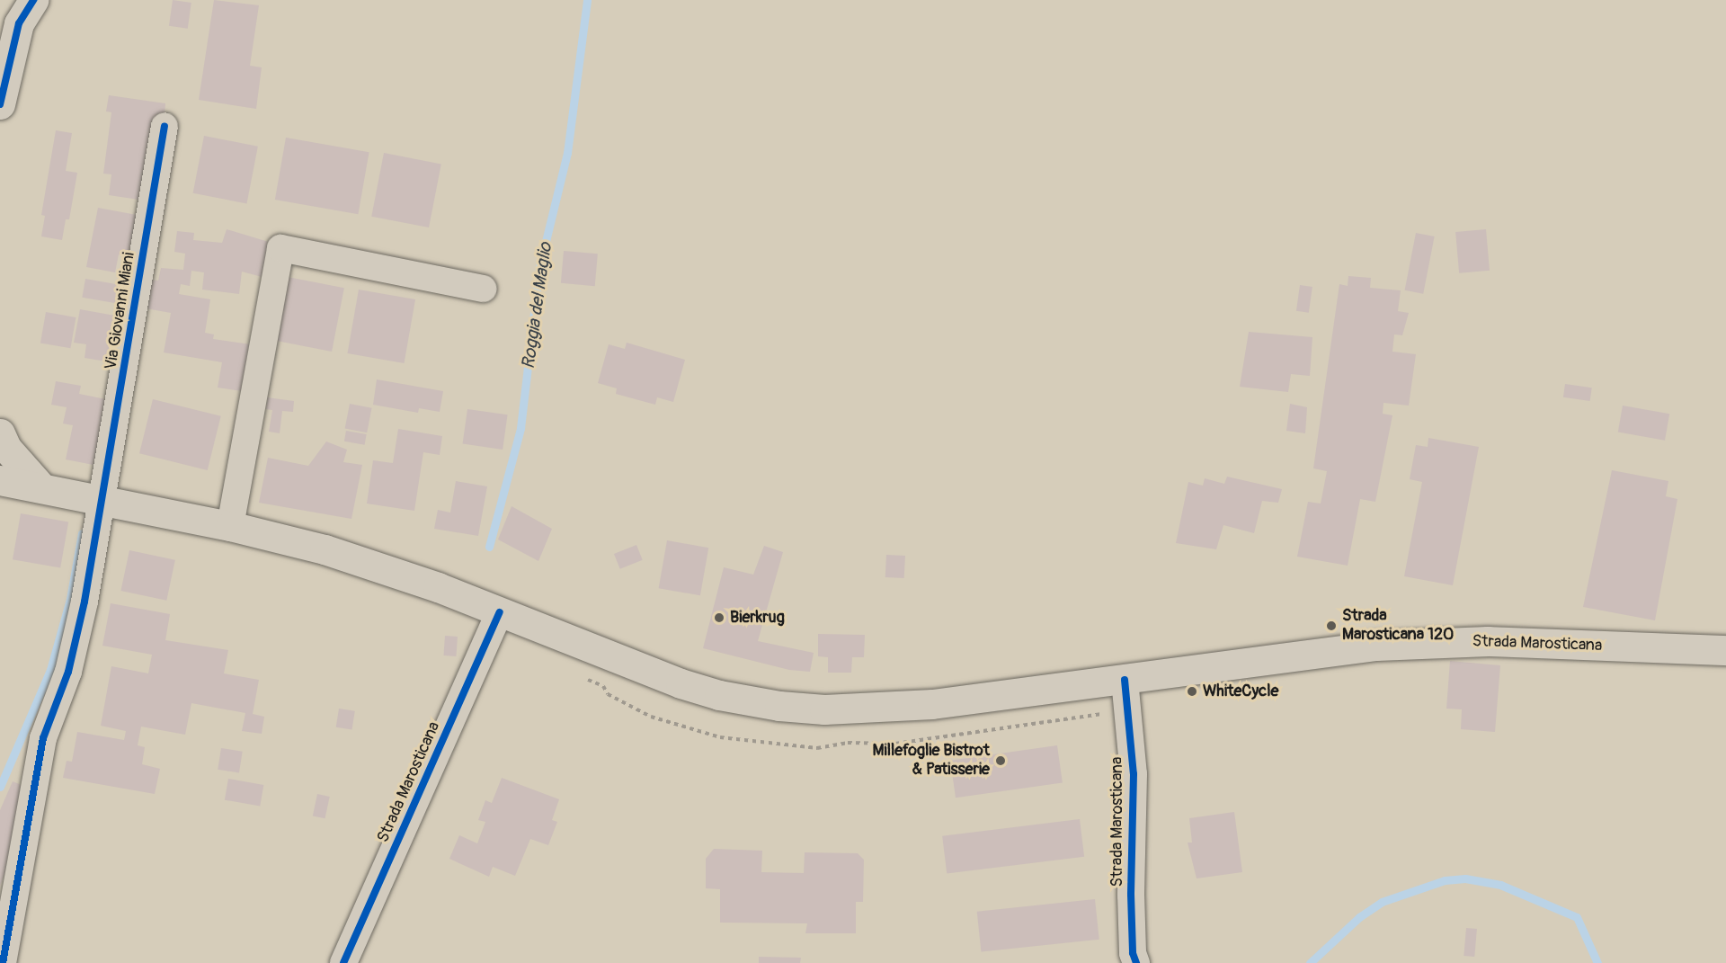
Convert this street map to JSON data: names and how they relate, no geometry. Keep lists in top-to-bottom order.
{
  "streets": {
    "main road": ["Strada Marosticana"],
    "street": ["Via Giovanni Miani"]
  },
  "crossings": [
    ["Via Giovanni Miani", "Strada Marosticana"]
  ],
  "water": ["Roggia del Maglio"],
  "places": [
    "Bierkrug",
    "Strada Marosticana 120",
    "WhiteCycle",
    "Millefoglie Bistrot & Patisserie"
  ]
}
